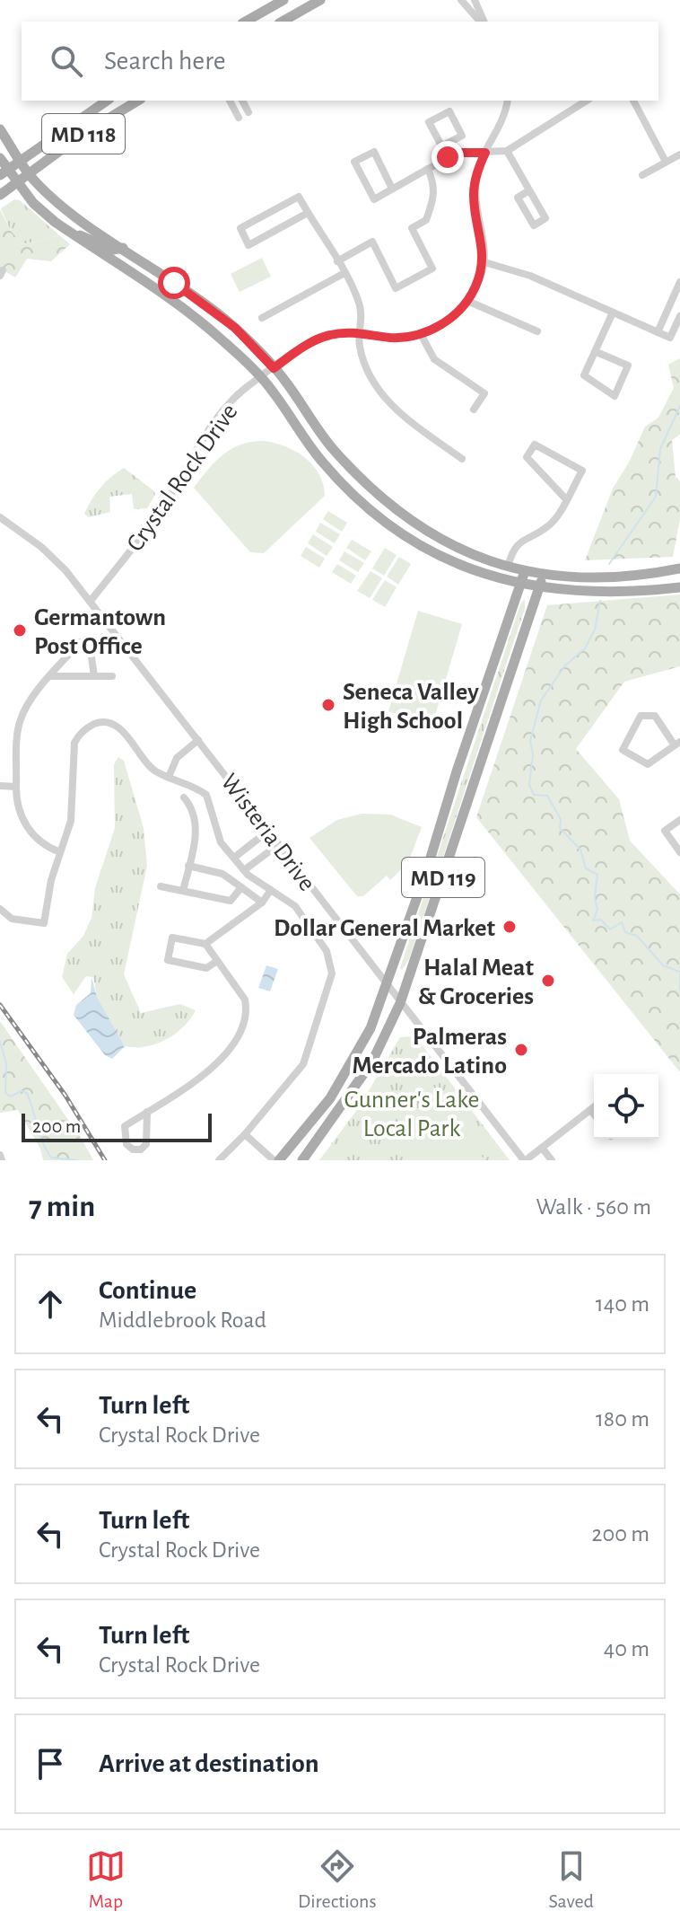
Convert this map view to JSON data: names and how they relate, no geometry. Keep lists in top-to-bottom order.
{
  "streets": {
    "main road": ["MD 118", "MD 119"],
    "street": ["Crystal Rock Drive", "Wisteria Drive"]
  },
  "crossings": [
    ["Crystal Rock Drive", "Wisteria Drive"],
    ["Wisteria Drive", "MD 119"]
  ],
  "parks": ["Gunner's Lake Local Park"],
  "places": [
    "Germantown Post Office",
    "Seneca Valley High School",
    "Dollar General Market",
    "Halal Meat & Groceries",
    "Palmeras Mercado Latino"
  ],
  "scale_bar": "200 m",
  "page": {
    "search": "Search here",
    "scale": "200 m",
    "heading": ["7 min", "Walk · 560 m"],
    "list": [
      ["Continue", "Middlebrook Road", "140 m"],
      ["Turn left", "Crystal Rock Drive", "180 m"],
      ["Turn left", "Crystal Rock Drive", "200 m"],
      ["Turn left", "Crystal Rock Drive", "40 m"],
      "Arrive at destination"
    ],
    "nav": ["Map", "Directions", "Saved"]
  }
}
